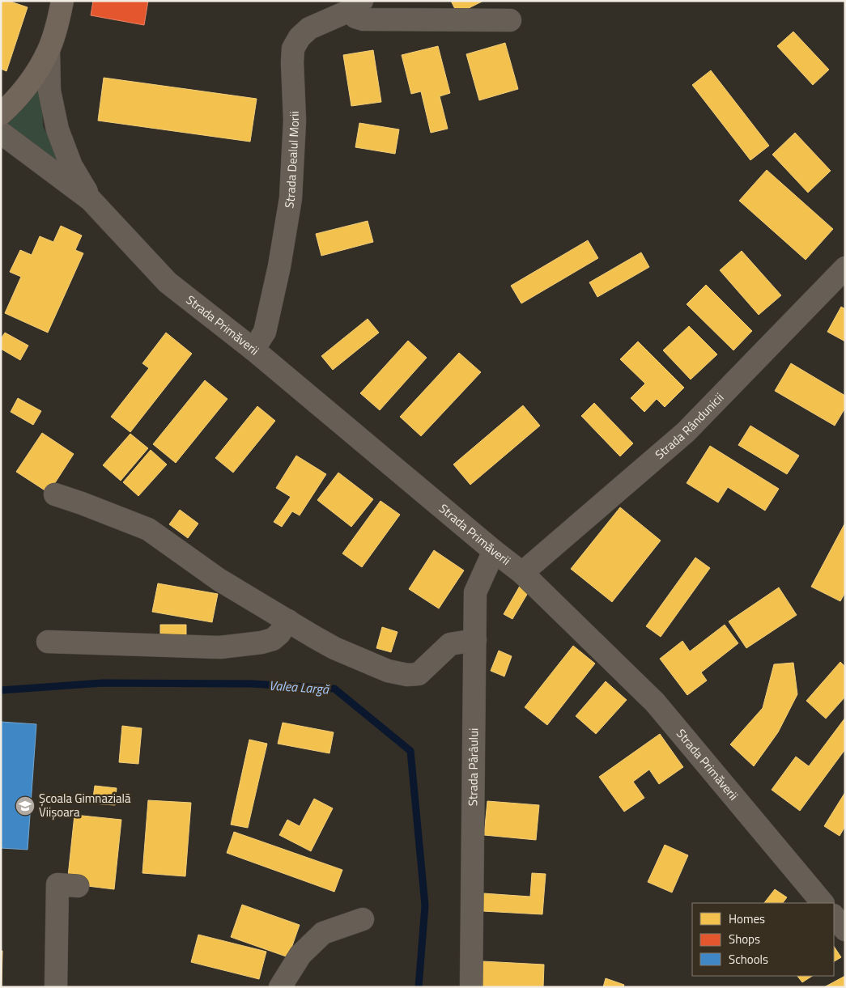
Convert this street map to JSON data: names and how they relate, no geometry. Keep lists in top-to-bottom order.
{
  "streets": {
    "street": [
      "Strada Dealul Morii",
      "Strada Primăverii",
      "Strada Rândunicii",
      "Strada Pârâului"
    ]
  },
  "crossings": [
    ["Strada Dealul Morii", "Strada Primăverii"],
    ["Strada Primăverii", "Strada Rândunicii"],
    ["Strada Primăverii", "Strada Pârâului"]
  ],
  "water": ["Valea Largă"],
  "places": {
    "school or university": ["Şcoala Gimnazială Viişoara"]
  },
  "legend": ["Homes", "Shops", "Schools"]
}
